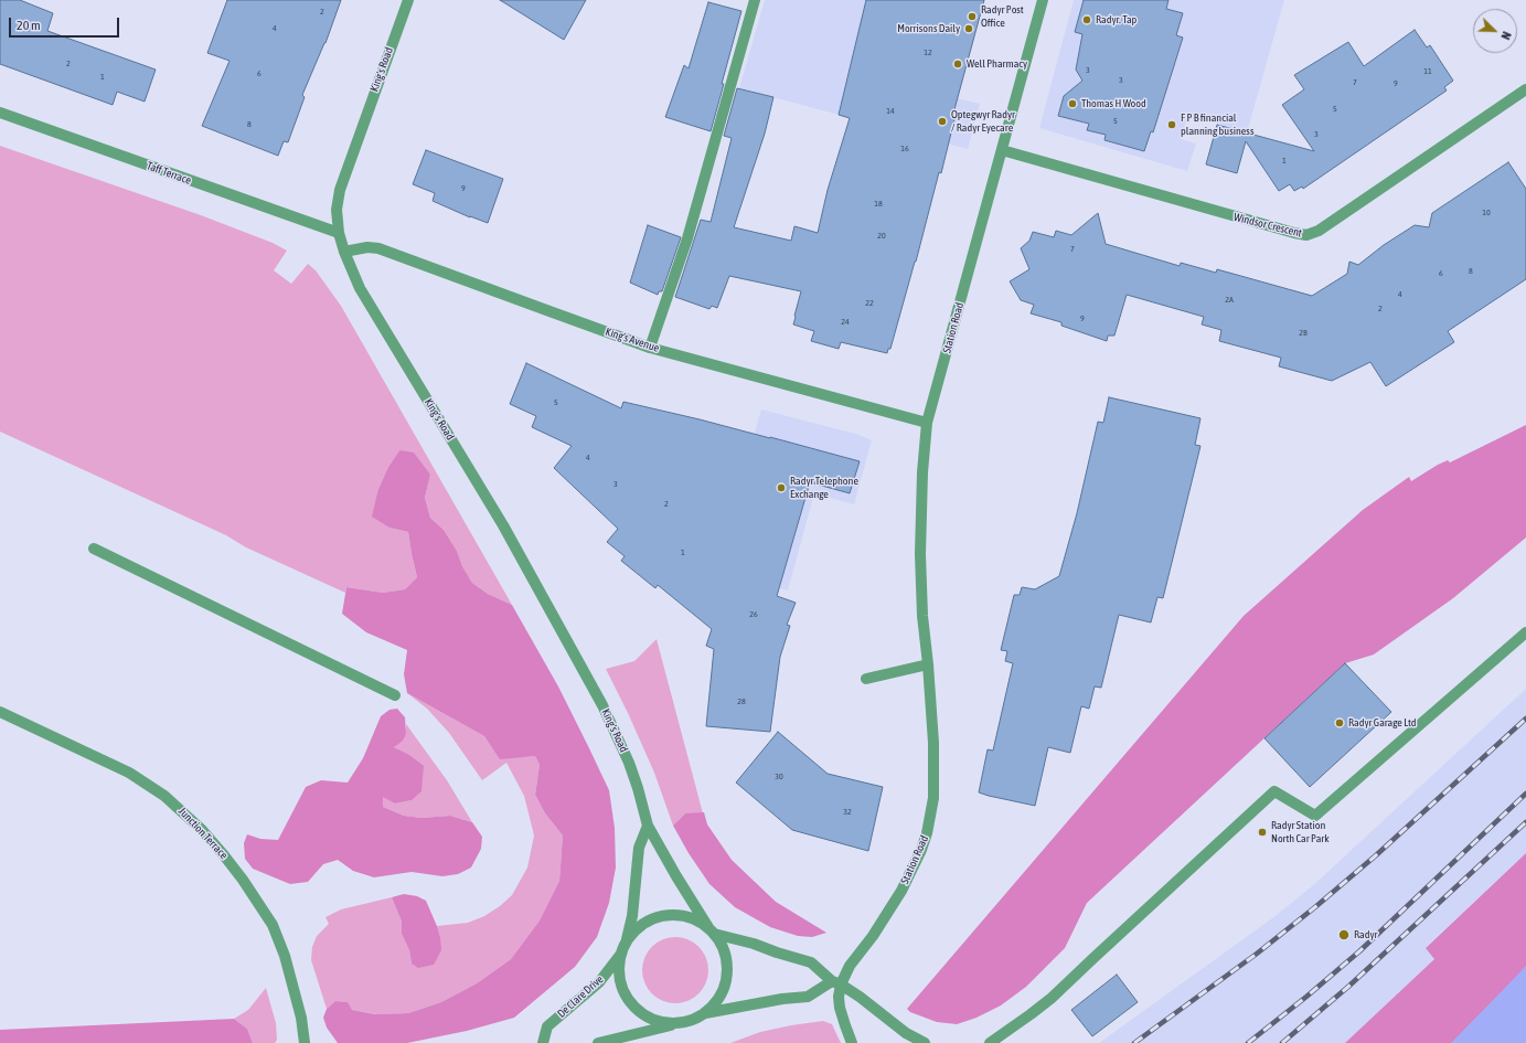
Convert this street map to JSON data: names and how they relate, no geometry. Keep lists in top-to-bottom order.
{
  "streets": {
    "street": [
      "King's Road",
      "Taff Terrace",
      "Windsor Crescent",
      "Station Road",
      "King's Avenue",
      "Junction Terrace",
      "De Clare Drive"
    ]
  },
  "crossings": [
    ["King's Road", "Taff Terrace"],
    ["King's Road", "King's Avenue"],
    ["King's Road", "De Clare Drive"],
    ["Windsor Crescent", "Station Road"],
    ["Station Road", "King's Avenue"]
  ],
  "places": [
    "Radyr Post Office",
    "Radyr. Tap",
    "Morrisons Daily",
    "Well Pharmacy",
    "Thomas H Wood",
    "Optegwyr Radyr / Radyr Eyecare",
    "F P B financial planning business",
    "Radyr Telephone Exchange",
    "Radyr Garage Ltd",
    "Radyr Station North Car Park",
    "Radyr"
  ],
  "house_numbers": [
    "2",
    "4",
    "12",
    "2",
    "3",
    "11",
    "6",
    "1",
    "3",
    "7",
    "9",
    "5",
    "14",
    "5",
    "8",
    "3",
    "16",
    "1",
    "9",
    "18",
    "10",
    "20",
    "7",
    "8",
    "6",
    "4",
    "2A",
    "22",
    "2",
    "9",
    "24",
    "2B",
    "5",
    "4",
    "3",
    "2",
    "1",
    "26",
    "28",
    "30",
    "32"
  ],
  "scale_bar": "20 m",
  "north": "bottom right"
}
